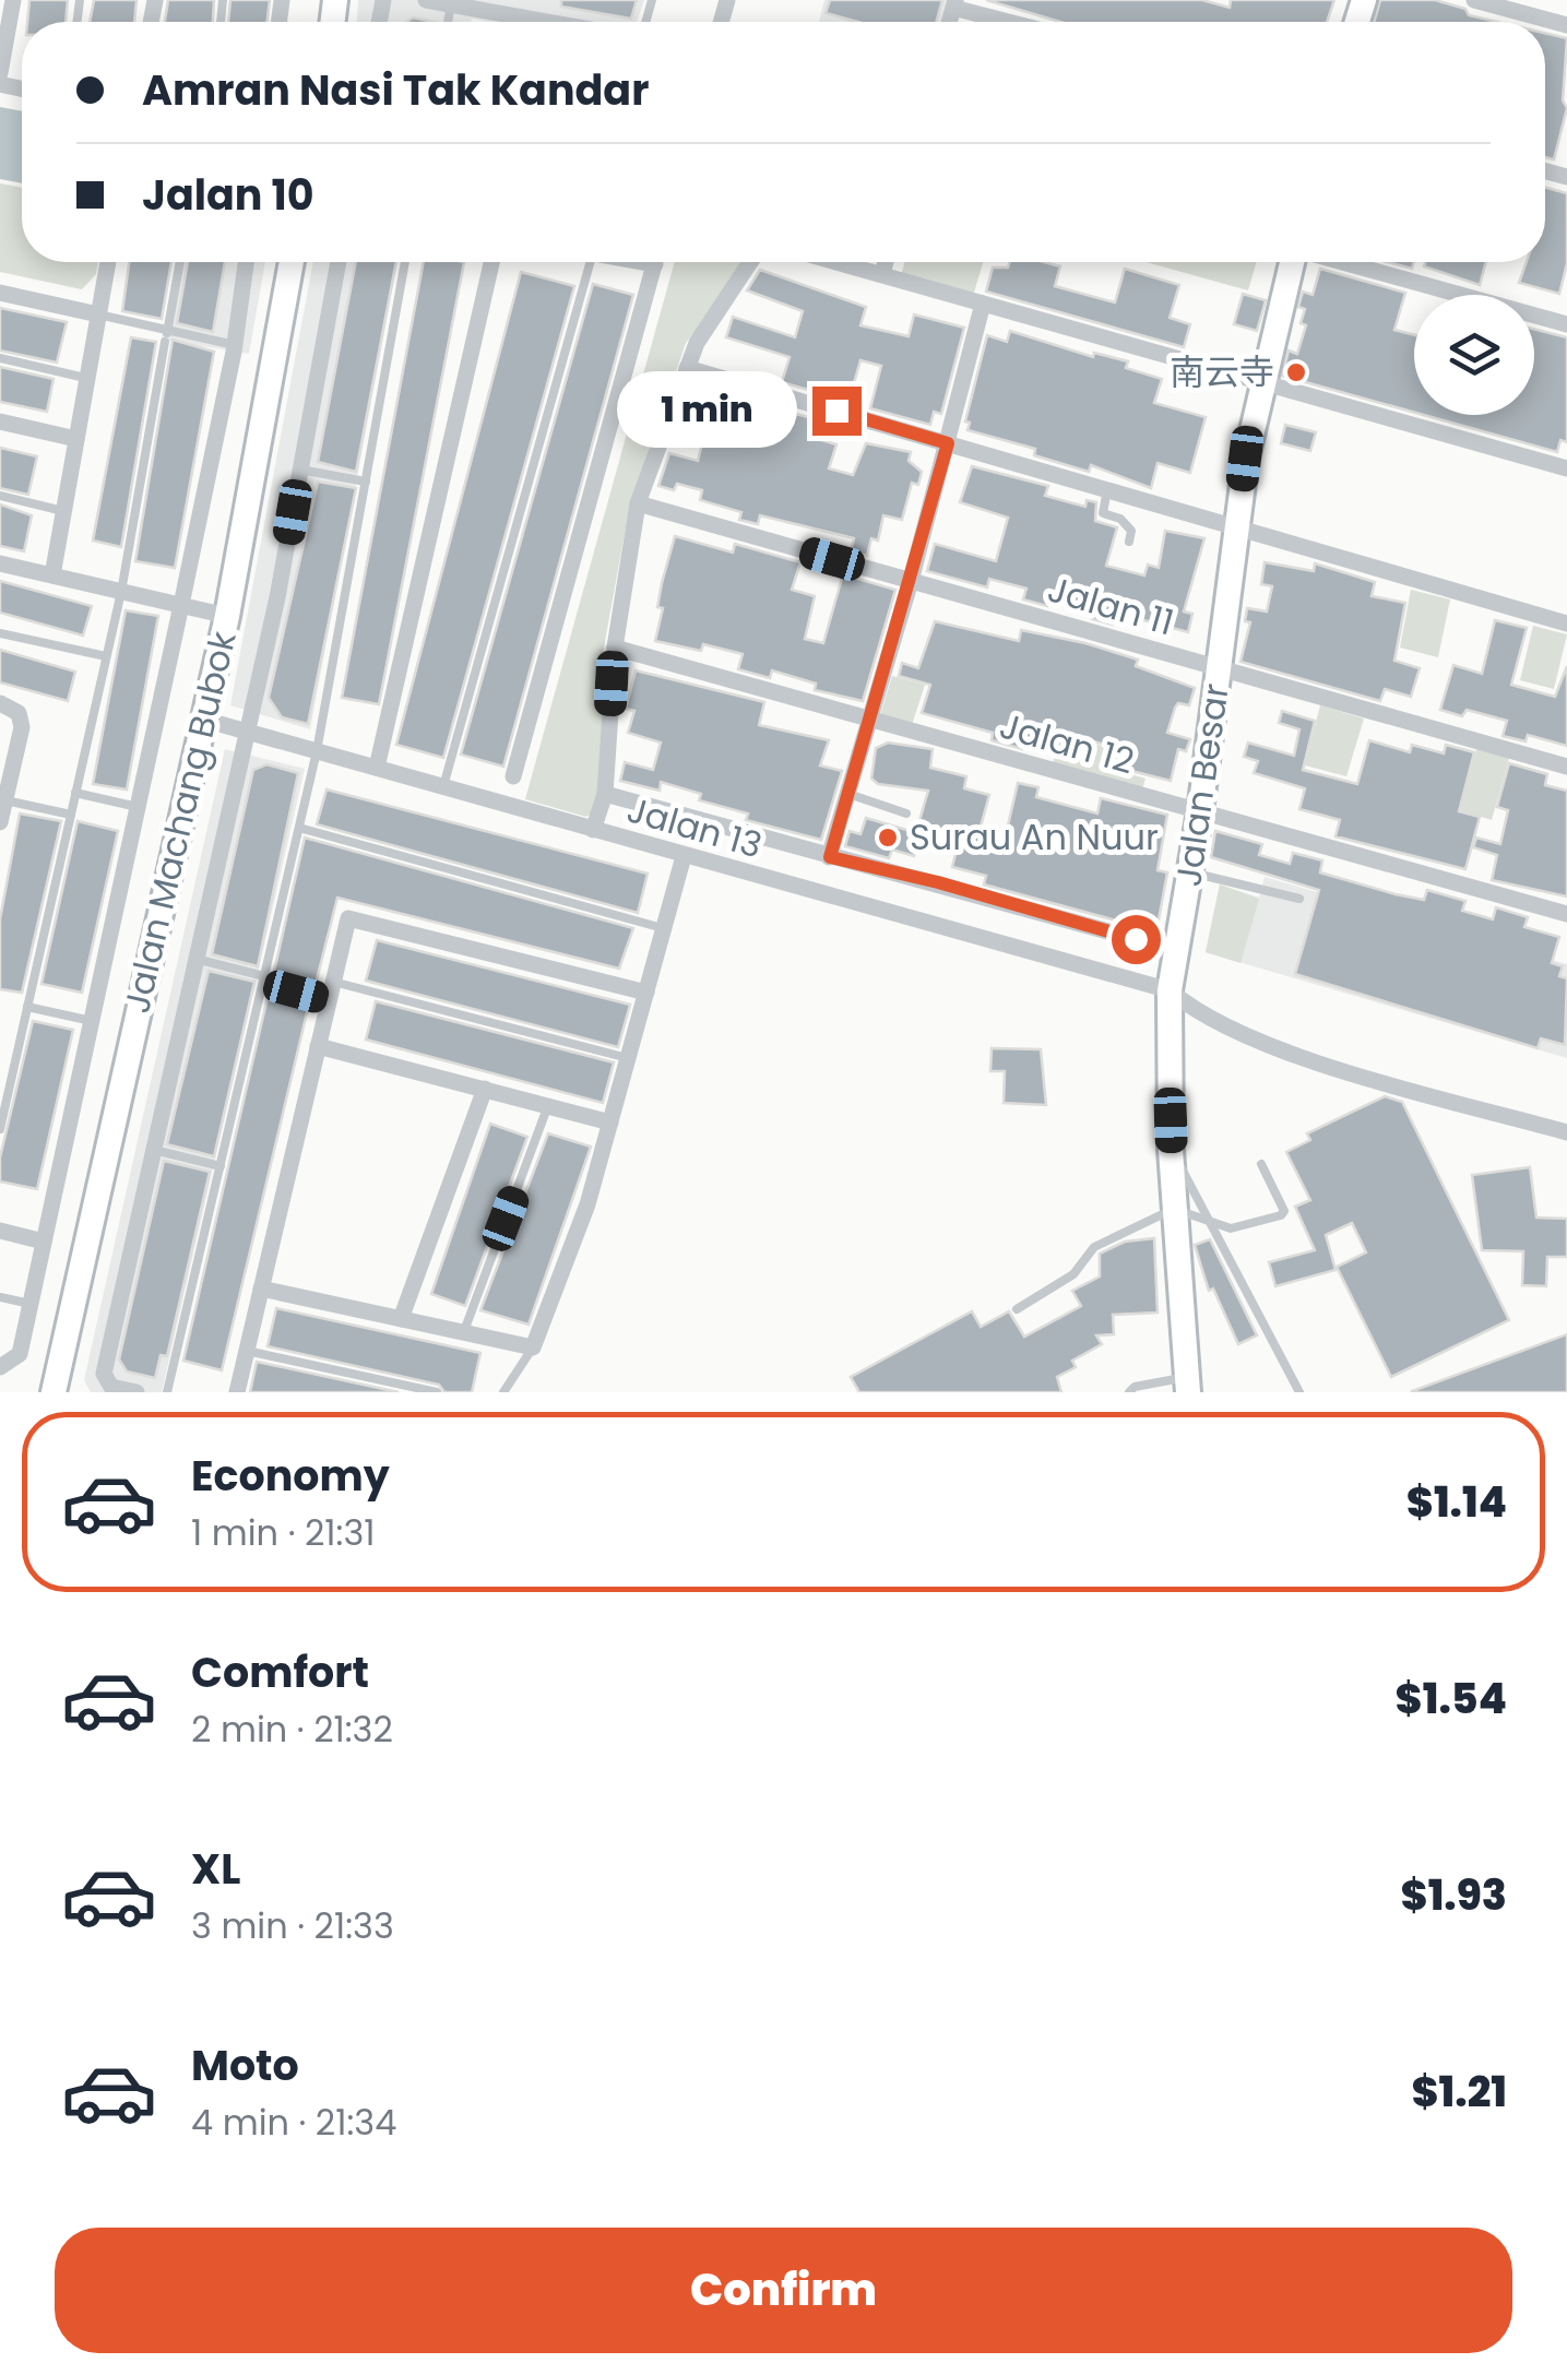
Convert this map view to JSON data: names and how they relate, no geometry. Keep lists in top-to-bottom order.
{
  "streets": {
    "main road": ["Jalan Besar", "Jalan Machang Bubok"],
    "street": ["Jalan 11", "Jalan 12", "Jalan 13"]
  },
  "crossings": [
    ["Jalan 11", "Jalan Besar"],
    ["Jalan 12", "Jalan Besar"],
    ["Jalan Besar", "Jalan 13"],
    ["Jalan Machang Bubok", "Jalan 13"]
  ],
  "places": ["南云寺", "Surau An Nuur"],
  "page": {
    "banner": ["Amran Nasi Tak Kandar", "Jalan 10"],
    "bubble": "1 min",
    "list": [
      {
        "name": "Economy",
        "note": "1 min · 21:31",
        "value": "$1.14"
      },
      {
        "name": "Comfort",
        "note": "2 min · 21:32",
        "value": "$1.54"
      },
      {
        "name": "XL",
        "note": "3 min · 21:33",
        "value": "$1.93"
      },
      {
        "name": "Moto",
        "note": "4 min · 21:34",
        "value": "$1.21"
      }
    ],
    "buttons": "Confirm"
  }
}
